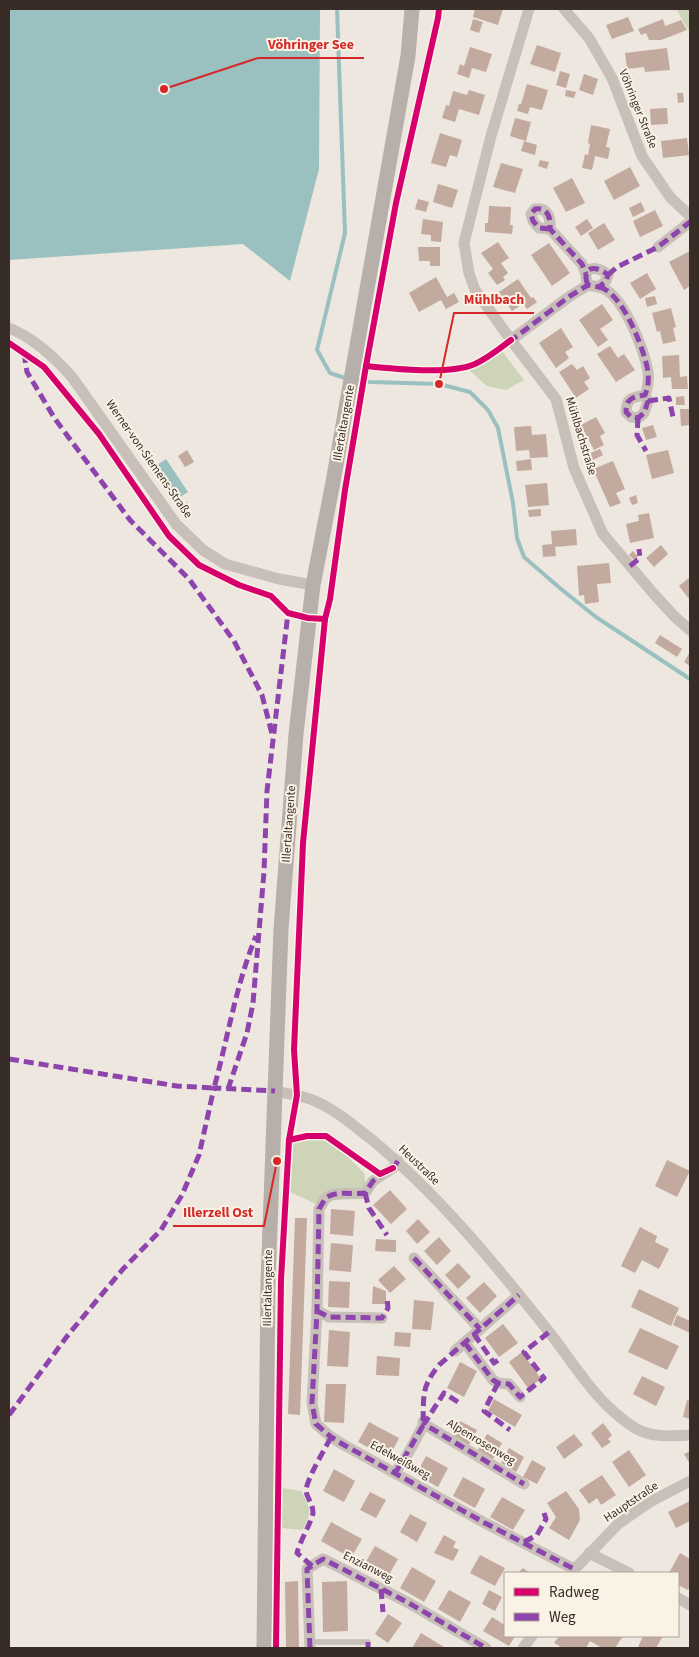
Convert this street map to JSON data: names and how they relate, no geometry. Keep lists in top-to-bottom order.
{
  "streets": {
    "street": [
      "Vöhringer Straße",
      "Illertaltangente",
      "Mühlbachstraße",
      "Werner-von-Siemens-Straße",
      "Heustraße",
      "Alpenrosenweg",
      "Edelweißweg",
      "Hauptstraße",
      "Enzianweg"
    ]
  },
  "crossings": [
    ["Illertaltangente", "Werner-von-Siemens-Straße"],
    ["Illertaltangente", "Heustraße"],
    ["Heustraße", "Edelweißweg"],
    ["Alpenrosenweg", "Edelweißweg"],
    ["Edelweißweg", "Hauptstraße"]
  ],
  "places": ["Vöhringer See", "Mühlbach", "Illerzell Ost"],
  "legend": ["Radweg", "Weg"]
}
